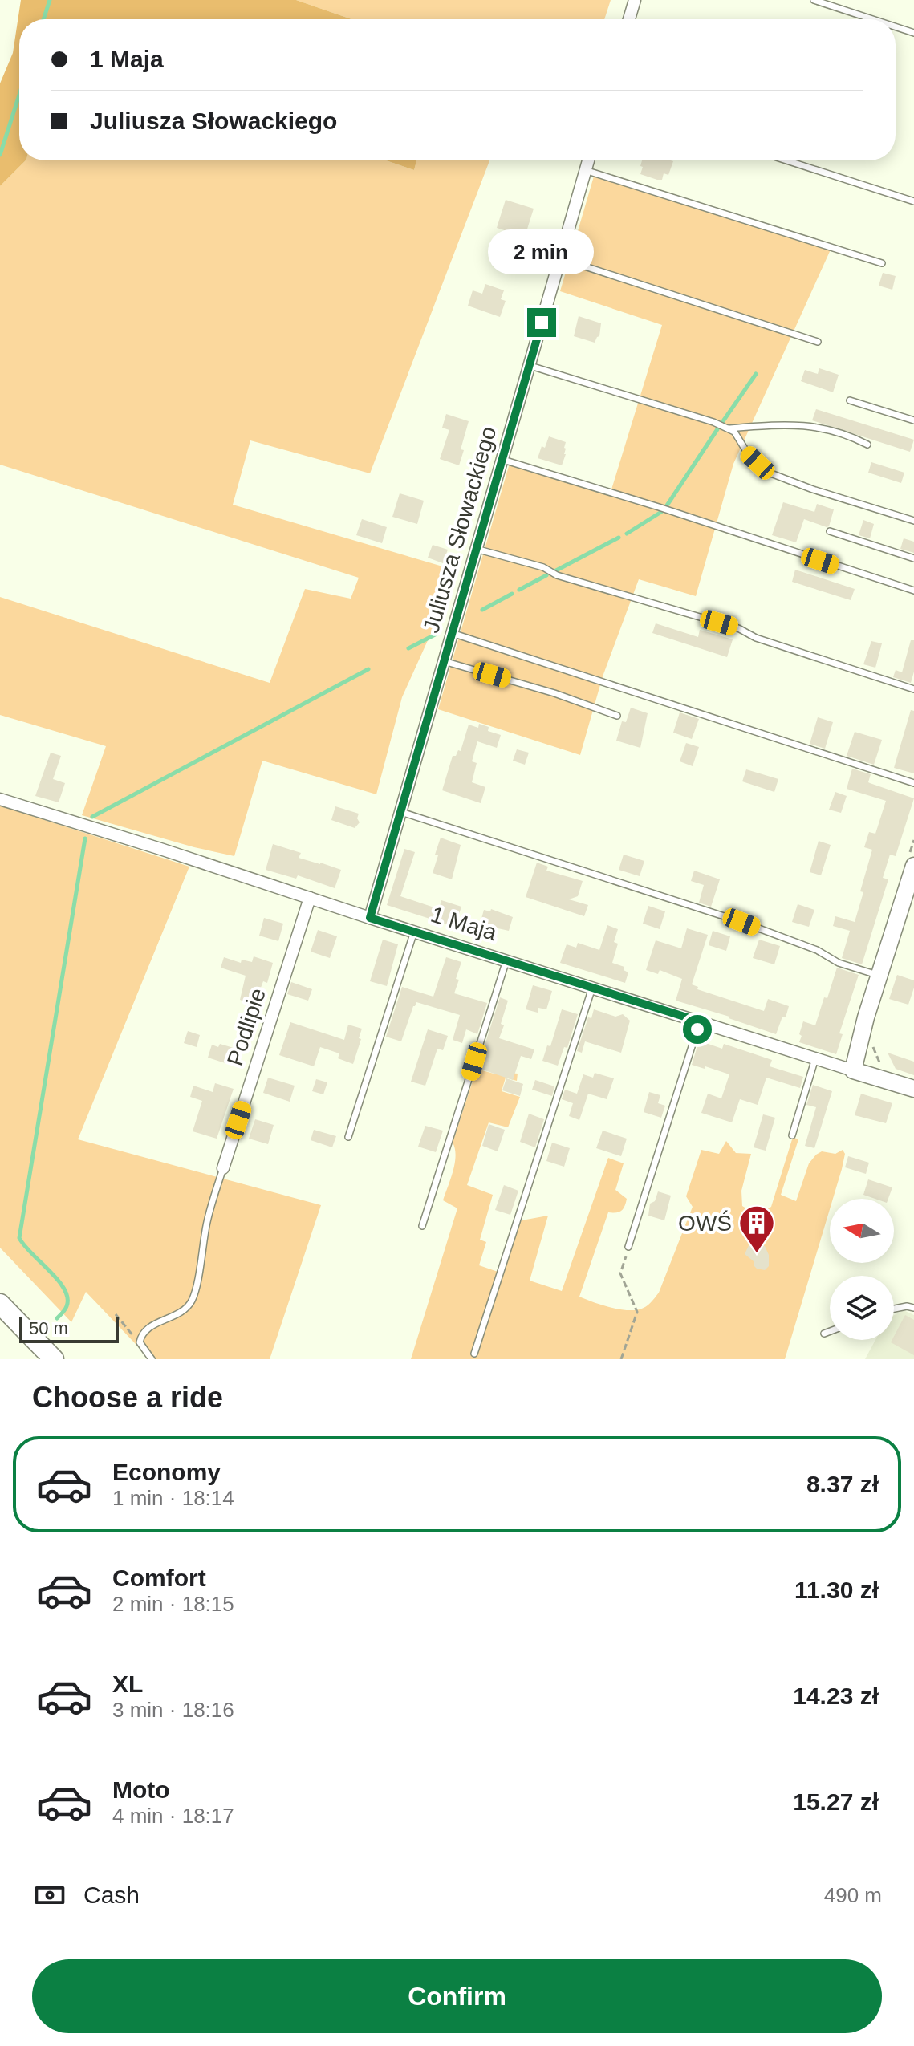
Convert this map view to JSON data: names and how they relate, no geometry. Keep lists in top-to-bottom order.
{
  "streets": {
    "street": ["Juliusza Słowackiego", "1 Maja", "Podlipie"]
  },
  "crossings": [
    ["Juliusza Słowackiego", "1 Maja"],
    ["1 Maja", "Podlipie"]
  ],
  "places": {
    "building": ["OWŚ"]
  },
  "scale_bar": "50 m",
  "north": "left",
  "page": {
    "banner": ["1 Maja", "Juliusza Słowackiego"],
    "bubble": "2 min",
    "scale": "50 m",
    "heading": "Choose a ride",
    "list": [
      {
        "name": "Economy",
        "note": "1 min · 18:14",
        "value": "8.37 zł"
      },
      {
        "name": "Comfort",
        "note": "2 min · 18:15",
        "value": "11.30 zł"
      },
      {
        "name": "XL",
        "note": "3 min · 18:16",
        "value": "14.23 zł"
      },
      {
        "name": "Moto",
        "note": "4 min · 18:17",
        "value": "15.27 zł"
      }
    ],
    "pay": ["Cash", "490 m"],
    "buttons": "Confirm"
  }
}
